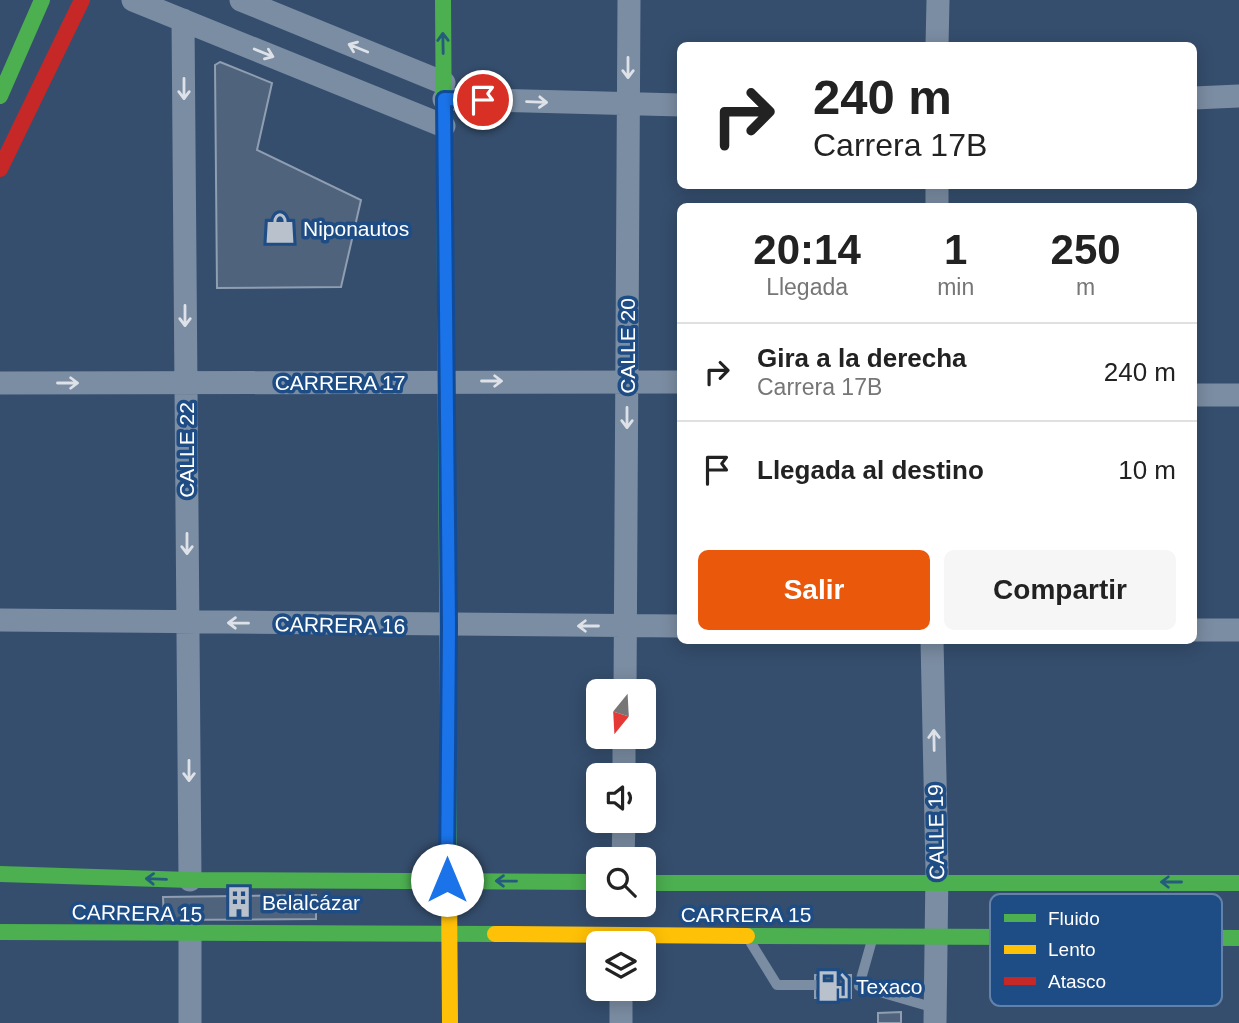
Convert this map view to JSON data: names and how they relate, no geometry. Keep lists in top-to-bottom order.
{
  "streets": {
    "main road": ["CARRERA 15"],
    "street": [
      "CALLE 20",
      "CARRERA 17",
      "CALLE 22",
      "CARRERA 16",
      "CALLE 19"
    ]
  },
  "crossings": [
    ["CALLE 20", "CARRERA 17"],
    ["CALLE 20", "CARRERA 16"],
    ["CARRERA 17", "CALLE 22"],
    ["CALLE 22", "CARRERA 16"],
    ["CALLE 22", "CARRERA 15"],
    ["CALLE 19", "CARRERA 15"]
  ],
  "one_way": [
    "CALLE 20",
    "CARRERA 17",
    "CALLE 22",
    "CARRERA 16",
    "CALLE 19"
  ],
  "places": {
    "shop": ["Niponautos"],
    "building": ["Belalcázar"],
    "fuel station": ["Texaco"]
  },
  "legend": ["Fluido", "Lento", "Atasco"],
  "north": "bottom",
  "page": {
    "turn": ["240 m", "Carrera 17B"],
    "eta": [
      "20:14",
      "Llegada",
      "1",
      "min",
      "250",
      "m"
    ],
    "list": [
      {
        "name": "Gira a la derecha",
        "note": "Carrera 17B",
        "value": "240 m"
      },
      {
        "name": "Llegada al destino",
        "value": "10 m"
      }
    ],
    "buttons": ["Salir", "Compartir"]
  }
}
